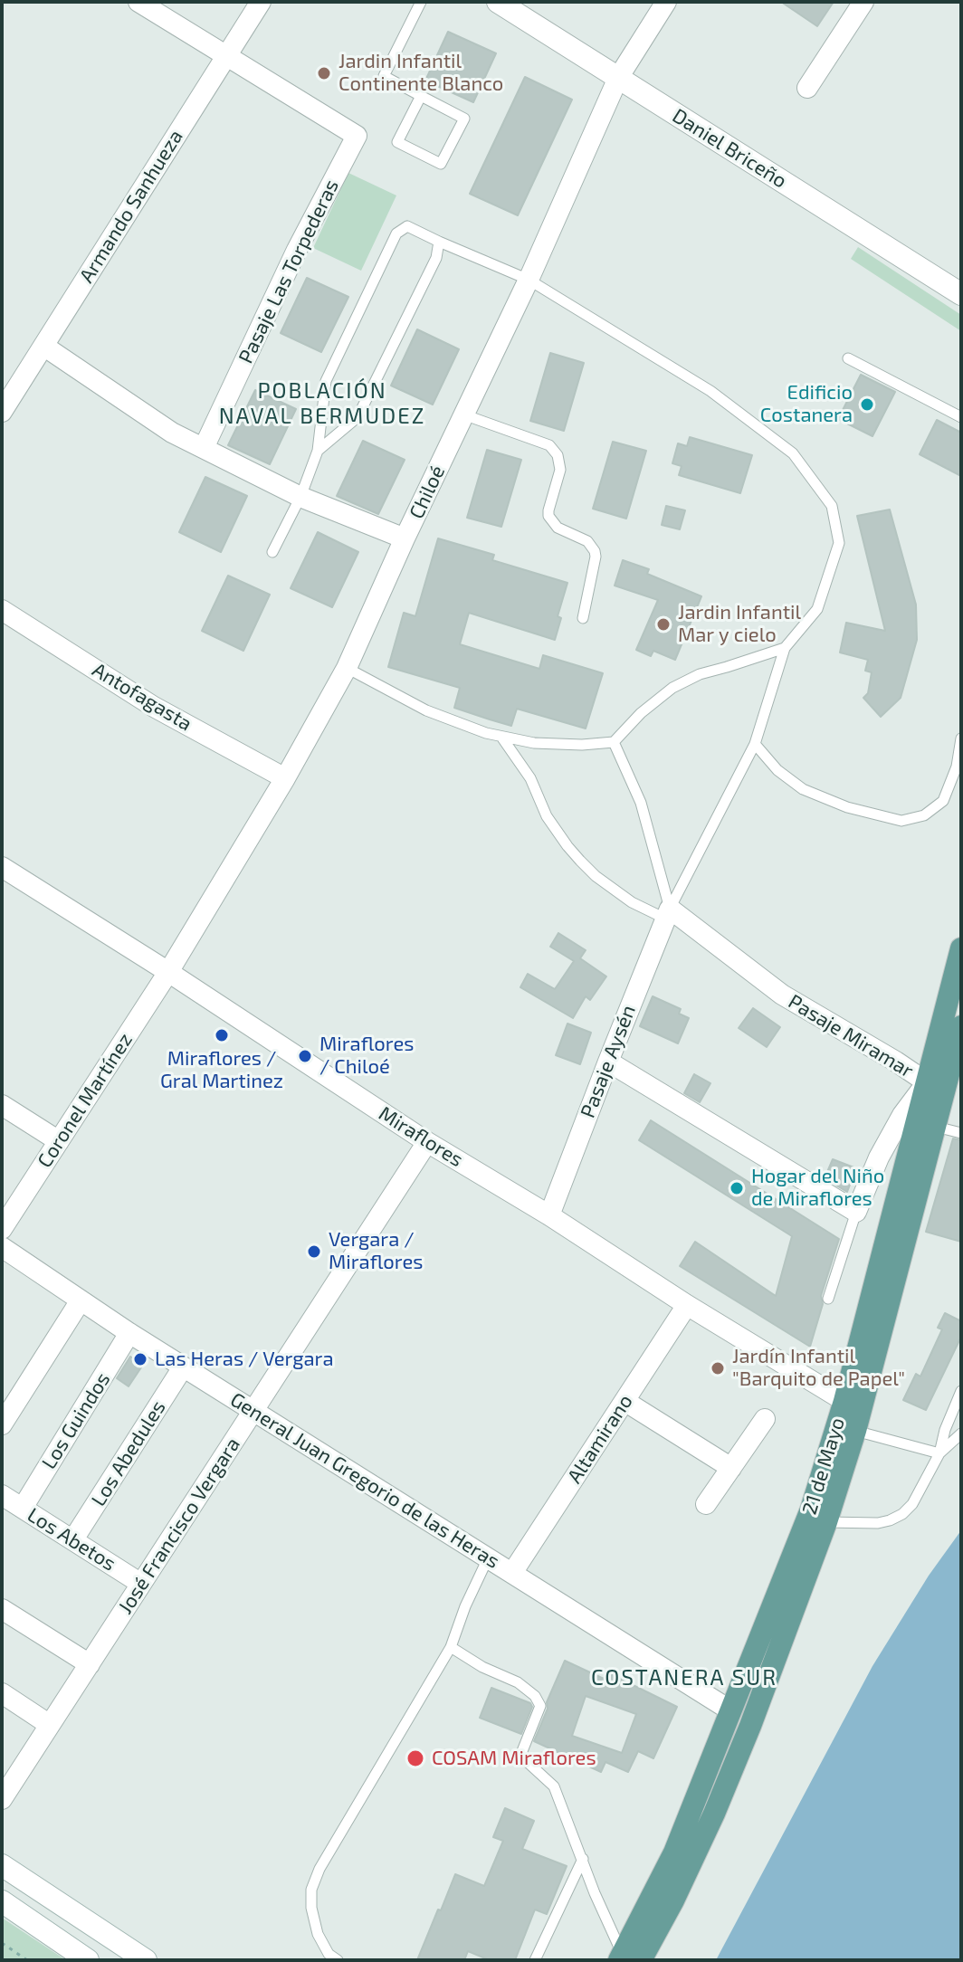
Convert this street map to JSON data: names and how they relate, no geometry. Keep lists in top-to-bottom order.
{
  "streets": {
    "main road": ["21 de Mayo"],
    "street": [
      "Daniel Briceño",
      "Armando Sanhueza",
      "Pasaje Las Torpederas",
      "Chiloé",
      "Antofagasta",
      "Pasaje Miramar",
      "Pasaje Aysén",
      "Coronel Martínez",
      "Miraflores",
      "Los Guindos",
      "Altamirano",
      "Los Abedules",
      "General Juan Gregorio de las Heras",
      "José Francisco Vergara",
      "Los Abetos"
    ]
  },
  "crossings": [
    ["Daniel Briceño", "Chiloé"],
    ["Armando Sanhueza", "Pasaje Las Torpederas"],
    ["Chiloé", "Antofagasta"],
    ["Chiloé", "Coronel Martínez"],
    ["Chiloé", "Miraflores"],
    ["Pasaje Miramar", "Pasaje Aysén"],
    ["Pasaje Miramar", "21 de Mayo"],
    ["Pasaje Aysén", "Miraflores"],
    ["Coronel Martínez", "Miraflores"],
    ["Miraflores", "Altamirano"],
    ["Miraflores", "21 de Mayo"],
    ["Miraflores", "José Francisco Vergara"],
    ["Los Guindos", "General Juan Gregorio de las Heras"],
    ["Los Guindos", "Los Abetos"],
    ["Altamirano", "General Juan Gregorio de las Heras"],
    ["Los Abedules", "General Juan Gregorio de las Heras"],
    ["Los Abedules", "Los Abetos"],
    ["21 de Mayo", "General Juan Gregorio de las Heras"],
    ["General Juan Gregorio de las Heras", "José Francisco Vergara"],
    ["José Francisco Vergara", "Los Abetos"]
  ],
  "districts": ["POBLACIÓN NAVAL BERMUDEZ", "COSTANERA SUR"],
  "places": [
    "Jardin Infantil Continente Blanco",
    "Edificio Costanera",
    "Jardin Infantil Mar y cielo",
    "Miraflores / Gral Martinez",
    "Miraflores / Chiloé",
    "Hogar del Niño de Miraflores",
    "Vergara / Miraflores",
    "Las Heras / Vergara",
    "Jardín Infantil \"Barquito de Papel\"",
    "COSAM Miraflores"
  ]
}
